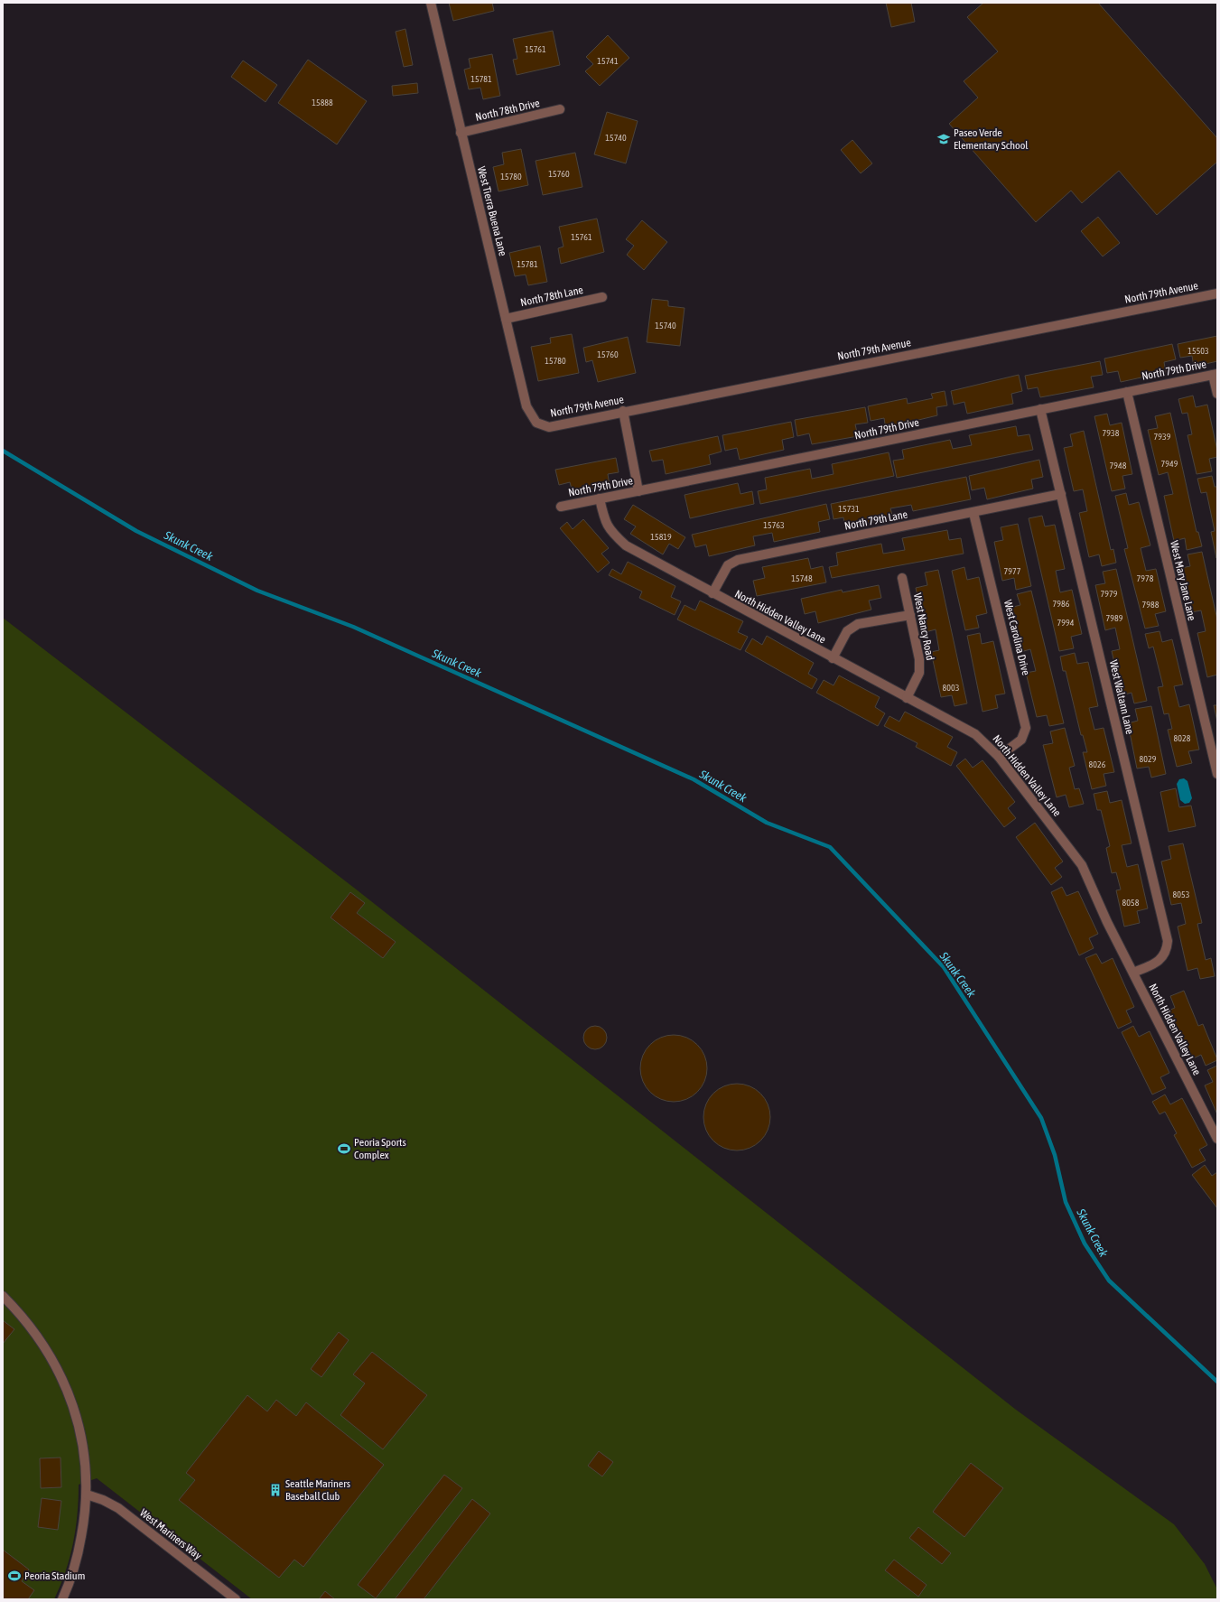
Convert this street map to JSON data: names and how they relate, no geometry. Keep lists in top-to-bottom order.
{
  "streets": {
    "street": [
      "North 78th Drive",
      "West Tierra Buena Lane",
      "North 79th Avenue",
      "North 78th Lane",
      "North 79th Drive",
      "North 79th Lane",
      "West Mary Jane Lane",
      "North Hidden Valley Lane",
      "West Nancy Road",
      "West Carolina Drive",
      "West Waltann Lane",
      "West Mariners Way"
    ]
  },
  "crossings": [
    ["North 78th Drive", "West Tierra Buena Lane"],
    ["West Tierra Buena Lane", "North 79th Avenue"],
    ["West Tierra Buena Lane", "North 78th Lane"],
    ["North 79th Drive", "West Mary Jane Lane"],
    ["North 79th Drive", "North Hidden Valley Lane"],
    ["North 79th Drive", "West Waltann Lane"],
    ["North 79th Lane", "North Hidden Valley Lane"],
    ["North 79th Lane", "West Carolina Drive"],
    ["North 79th Lane", "West Waltann Lane"],
    ["North Hidden Valley Lane", "West Nancy Road"],
    ["North Hidden Valley Lane", "West Carolina Drive"],
    ["North Hidden Valley Lane", "West Waltann Lane"]
  ],
  "water": ["Skunk Creek"],
  "places": {
    "school or university": ["Paseo Verde Elementary School"],
    "sports": ["Peoria Sports Complex", "Peoria Stadium"],
    "building": ["Seattle Mariners Baseball Club"]
  },
  "house_numbers": [
    "15761",
    "15741",
    "15781",
    "15888",
    "15740",
    "15760",
    "15780",
    "15761",
    "15781",
    "15740",
    "15503",
    "15760",
    "15780",
    "7938",
    "7939",
    "7949",
    "7948",
    "15731",
    "15763",
    "15819",
    "7977",
    "15748",
    "7978",
    "7979",
    "7986",
    "7988",
    "7989",
    "7994",
    "8003",
    "8028",
    "8029",
    "8026",
    "8053",
    "8058"
  ]
}
